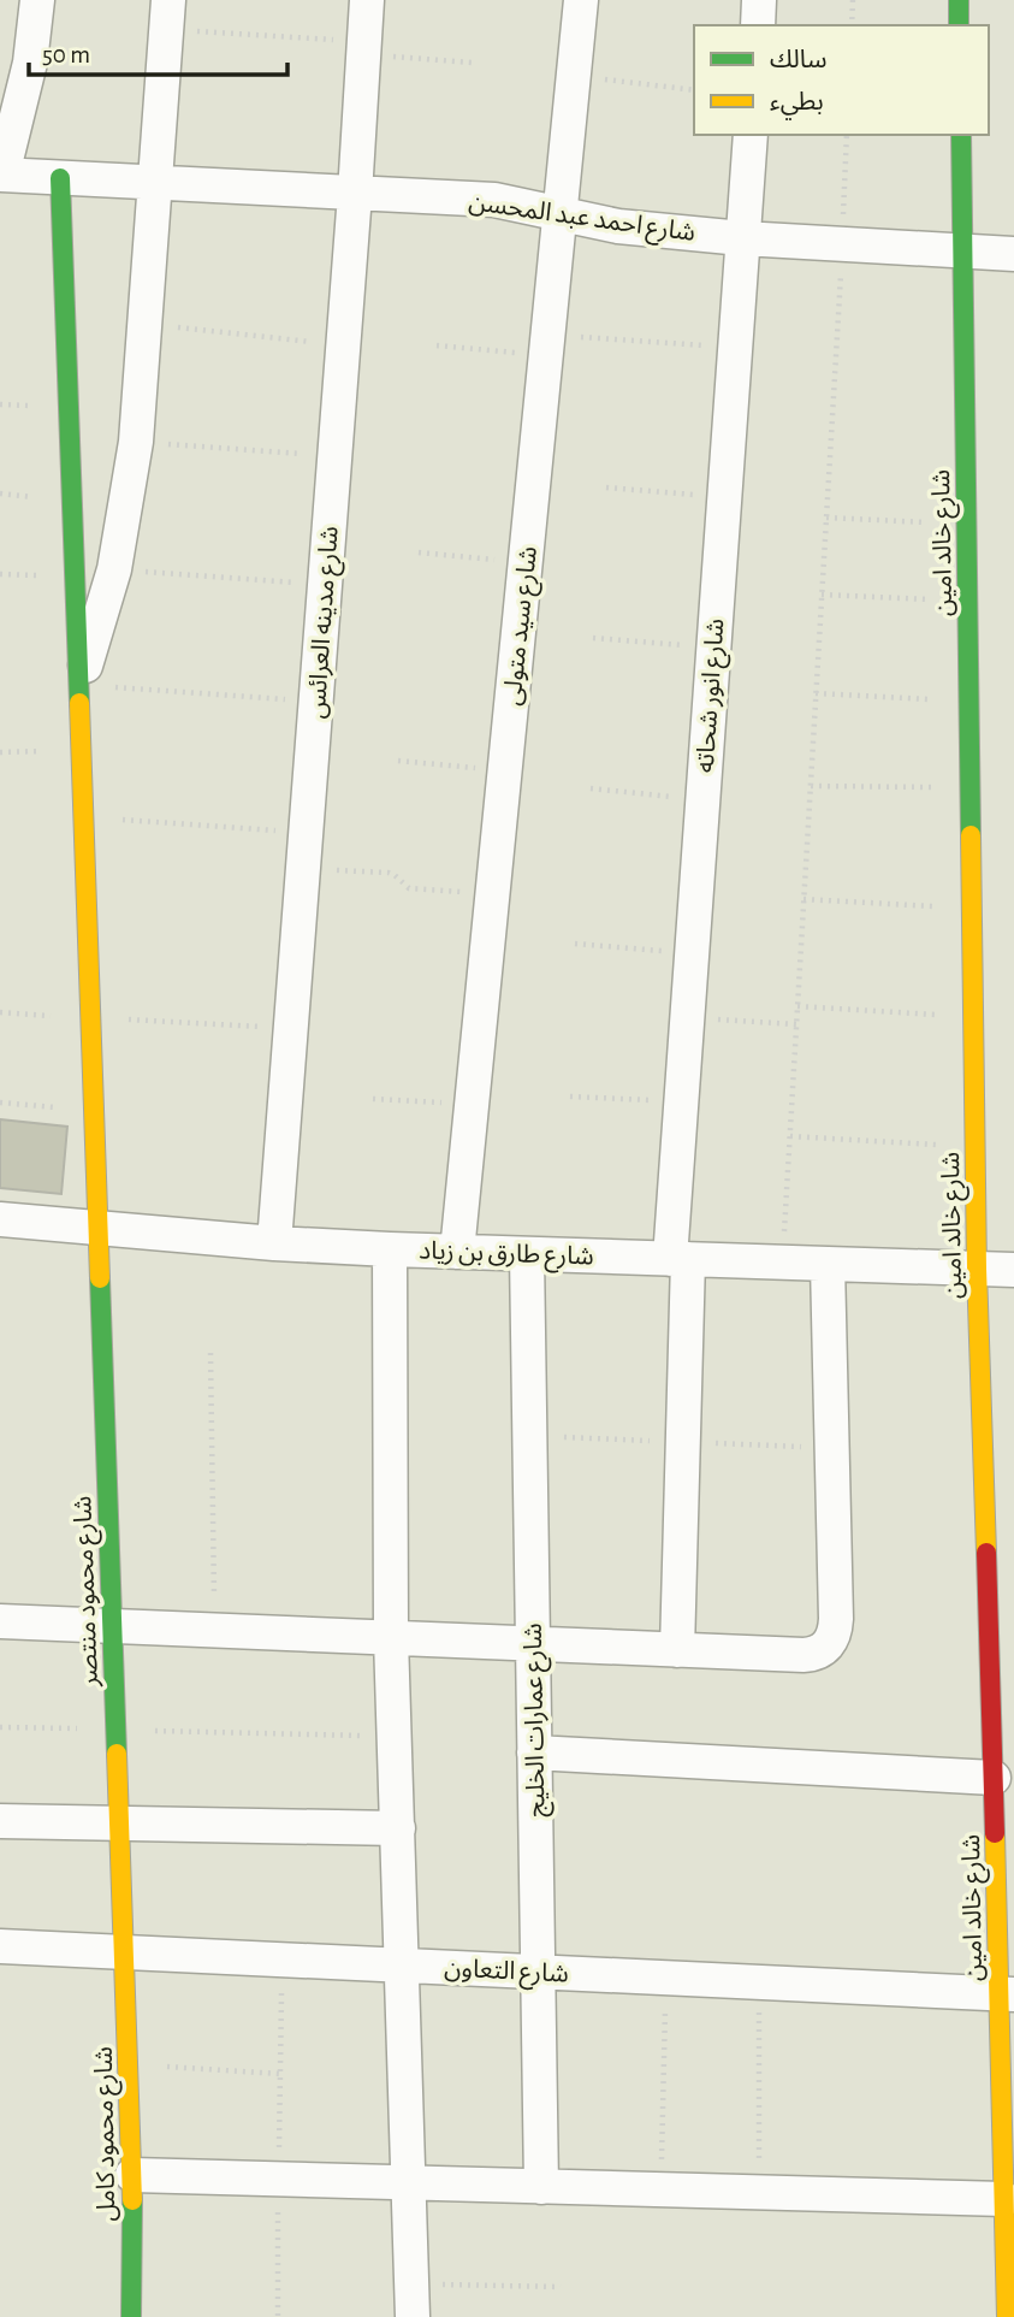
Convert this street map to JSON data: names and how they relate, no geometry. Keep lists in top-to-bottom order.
{
  "streets": {
    "main road": ["شارع خالد امين", "شارع محمود منتصر", "شارع محمود كامل"],
    "street": [
      "شارع احمد عبد المحسن",
      "شارع مدينه العرائس",
      "شارع سيد متولى",
      "شارع انور شحاته",
      "شارع طارق بن زياد",
      "شارع عمارات الخليج",
      "شارع التعاون"
    ]
  },
  "crossings": [
    ["شارع احمد عبد المحسن", "شارع خالد امين"],
    ["شارع احمد عبد المحسن", "شارع مدينه العرائس"],
    ["شارع احمد عبد المحسن", "شارع سيد متولى"],
    ["شارع احمد عبد المحسن", "شارع انور شحاته"],
    ["شارع احمد عبد المحسن", "شارع محمود منتصر"],
    ["شارع خالد امين", "شارع طارق بن زياد"],
    ["شارع خالد امين", "شارع التعاون"],
    ["شارع مدينه العرائس", "شارع طارق بن زياد"],
    ["شارع سيد متولى", "شارع طارق بن زياد"],
    ["شارع انور شحاته", "شارع طارق بن زياد"],
    ["شارع طارق بن زياد", "شارع محمود منتصر"],
    ["شارع طارق بن زياد", "شارع عمارات الخليج"],
    ["شارع محمود منتصر", "شارع التعاون"],
    ["شارع محمود منتصر", "شارع محمود كامل"],
    ["شارع عمارات الخليج", "شارع التعاون"],
    ["شارع التعاون", "شارع محمود كامل"]
  ],
  "legend": ["سالك", "بطيء"],
  "scale_bar": "50 m"
}
